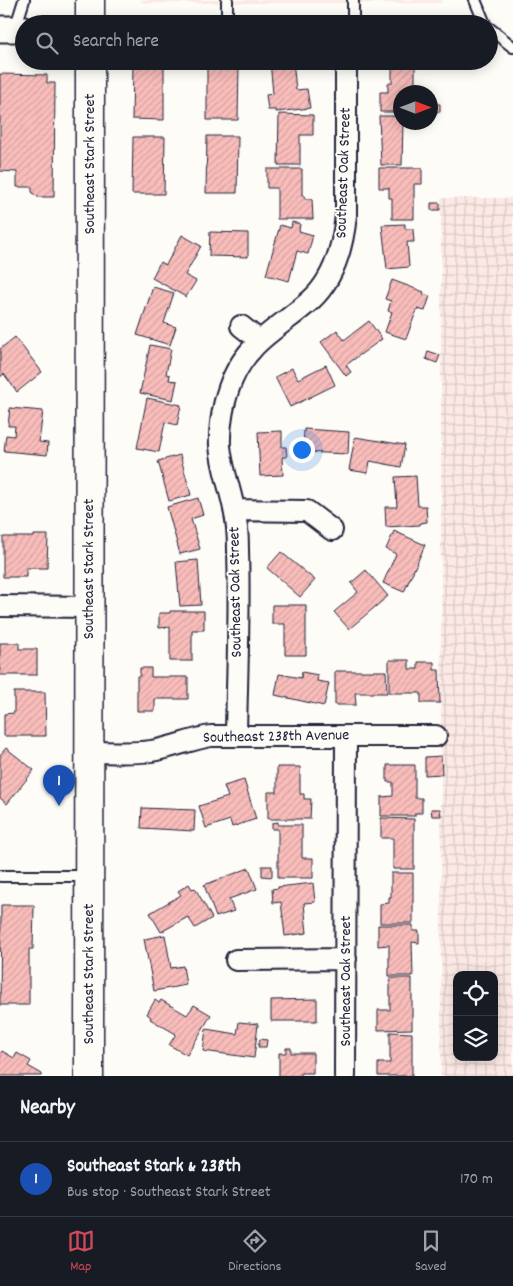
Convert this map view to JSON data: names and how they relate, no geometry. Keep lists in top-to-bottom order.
{
  "streets": {
    "main road": ["Southeast Stark Street"],
    "street": ["Southeast Oak Street", "Southeast 238th Avenue"]
  },
  "crossings": [
    ["Southeast Stark Street", "Southeast 238th Avenue"],
    ["Southeast Oak Street", "Southeast 238th Avenue"]
  ],
  "north": "right",
  "page": {
    "search": "Search here",
    "pins": "1",
    "heading": "Nearby",
    "list": [
      {
        "mark": "1",
        "name": "Southeast Stark & 238th",
        "note": "Bus stop · Southeast Stark Street",
        "value": "170 m"
      }
    ],
    "nav": ["Map", "Directions", "Saved"]
  }
}
